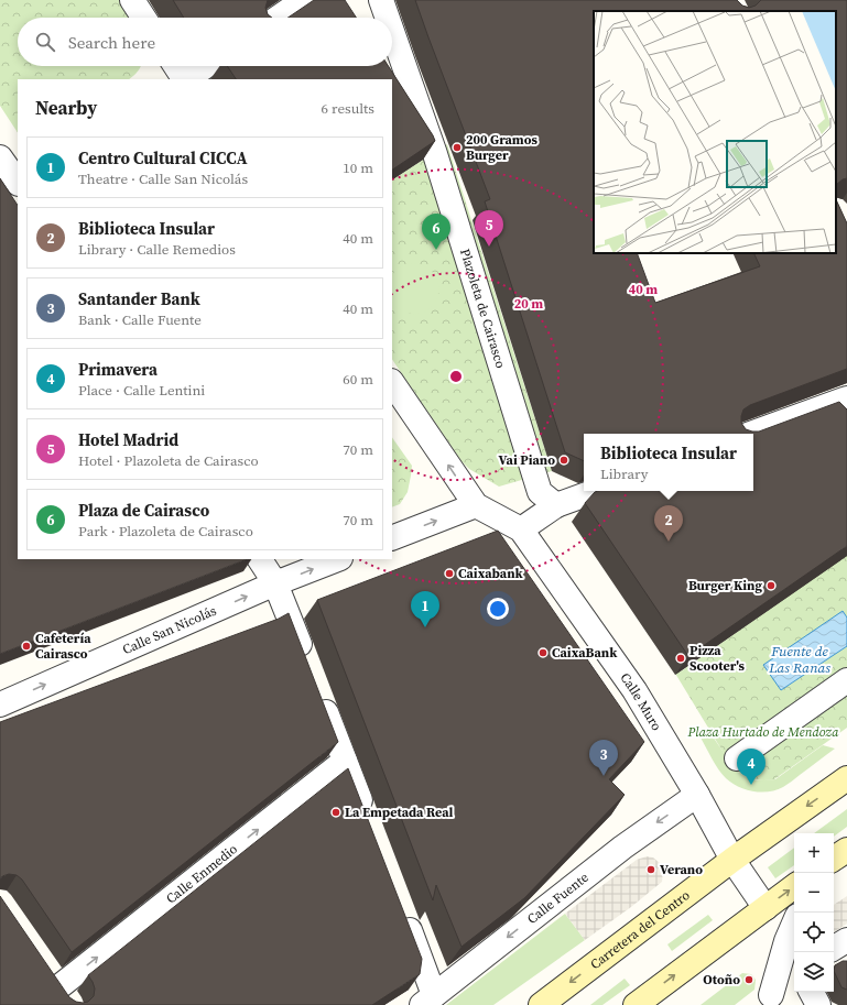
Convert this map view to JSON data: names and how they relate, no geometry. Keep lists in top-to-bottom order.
{
  "streets": {
    "main road": ["Carretera del Centro"],
    "street": [
      "Plazoleta de Cairasco",
      "Calle San Nicolás",
      "Calle Muro",
      "Calle Enmedio",
      "Calle Fuente"
    ]
  },
  "crossings": [
    ["Calle Muro", "Calle Fuente"],
    ["Calle Muro", "Carretera del Centro"]
  ],
  "one_way": ["Calle San Nicolás", "Calle Enmedio", "Calle Fuente"],
  "water": ["Fuente de Las Ranas"],
  "parks": ["Plaza Hurtado de Mendoza"],
  "places": [
    "200 Gramos Burger",
    "Vai Piano",
    "Caixabank",
    "Burger King",
    "Cafetería Cairasco",
    "CaixaBank",
    "Pizza Scooter's",
    "La Empetada Real",
    "Verano",
    "Otoño"
  ],
  "page": {
    "search": "Search here",
    "heading": ["Nearby", "6 results"],
    "list": [
      {
        "mark": "1",
        "name": "Centro Cultural CICCA",
        "note": "Theatre · Calle San Nicolás",
        "value": "10 m"
      },
      {
        "mark": "2",
        "name": "Biblioteca Insular",
        "note": "Library · Calle Remedios",
        "value": "40 m"
      },
      {
        "mark": "3",
        "name": "Santander Bank",
        "note": "Bank · Calle Fuente",
        "value": "40 m"
      },
      {
        "mark": "4",
        "name": "Primavera",
        "note": "Place · Calle Lentini",
        "value": "60 m"
      },
      {
        "mark": "5",
        "name": "Hotel Madrid",
        "note": "Hotel · Plazoleta de Cairasco",
        "value": "70 m"
      },
      {
        "mark": "6",
        "name": "Plaza de Cairasco",
        "note": "Park · Plazoleta de Cairasco",
        "value": "70 m"
      }
    ],
    "pins": [
      "5",
      "6",
      "2",
      "1",
      "3",
      "4"
    ],
    "popup": ["Biblioteca Insular", "Library"],
    "map_buttons": ["+", "−"]
  },
  "rings": ["40 m", "20 m"]
}
